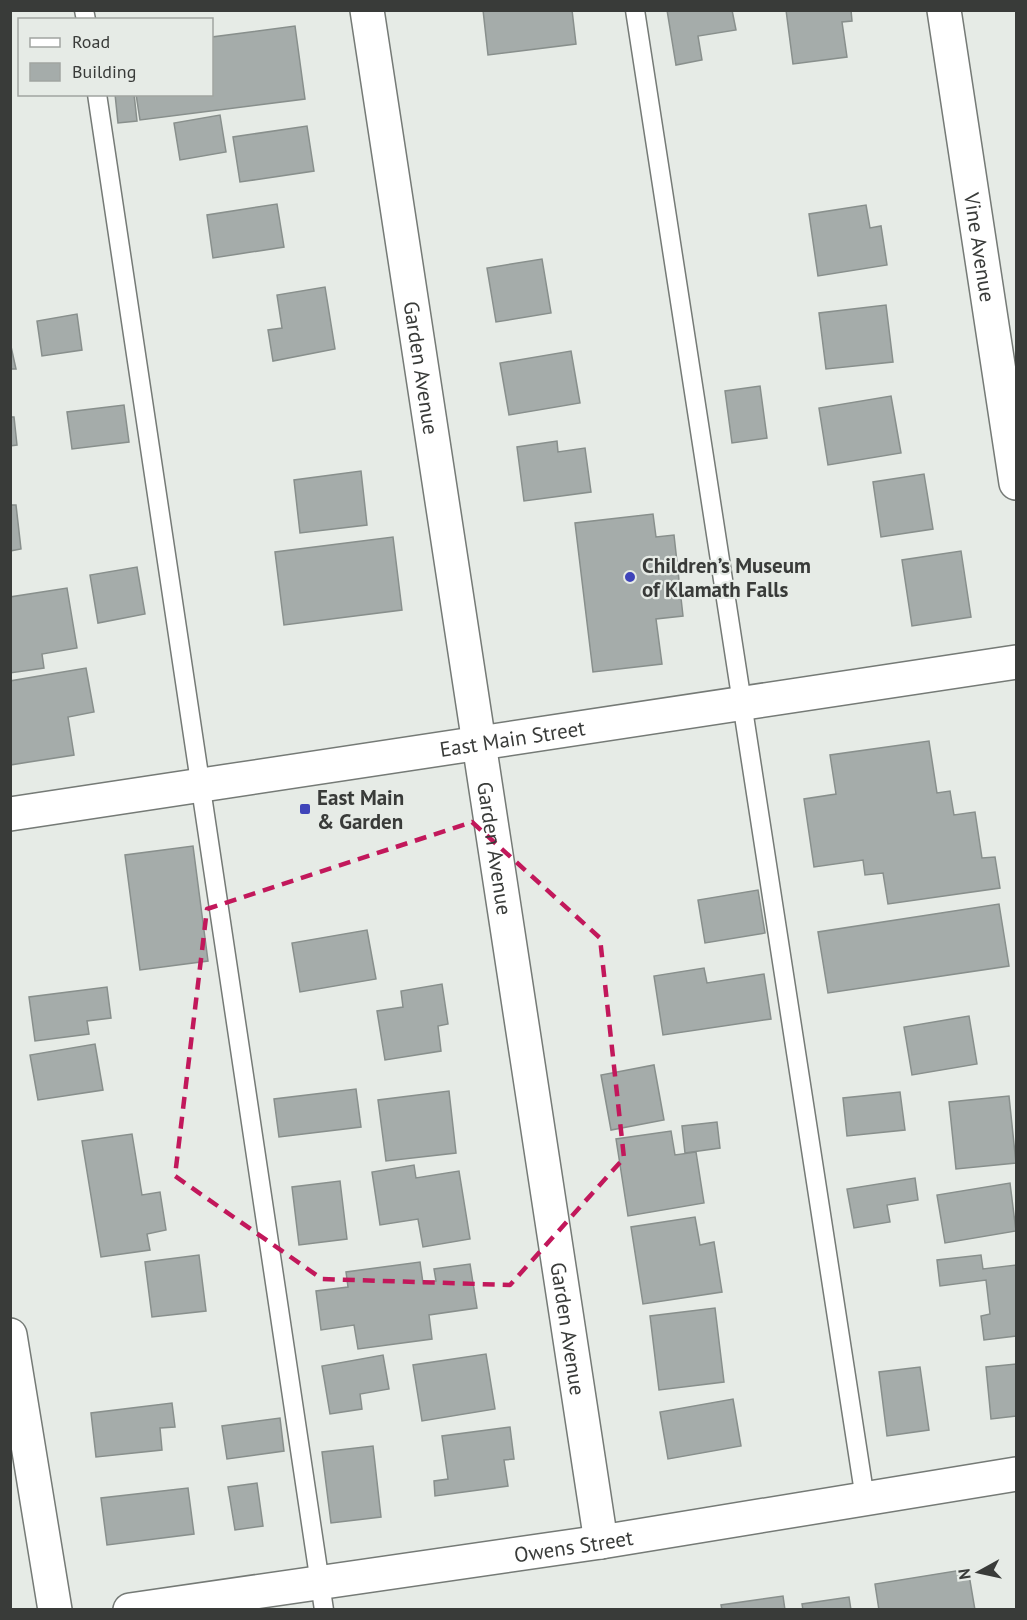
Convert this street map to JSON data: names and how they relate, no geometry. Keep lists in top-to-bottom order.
{
  "streets": {
    "street": [
      "Vine Avenue",
      "Garden Avenue",
      "East Main Street",
      "Owens Street"
    ]
  },
  "crossings": [
    ["Garden Avenue", "East Main Street"],
    ["Garden Avenue", "Owens Street"]
  ],
  "places": {
    "other": ["Children’s Museum of Klamath Falls"],
    "transit": ["East Main & Garden"]
  },
  "legend": ["Road", "Building"],
  "north": "left"
}
